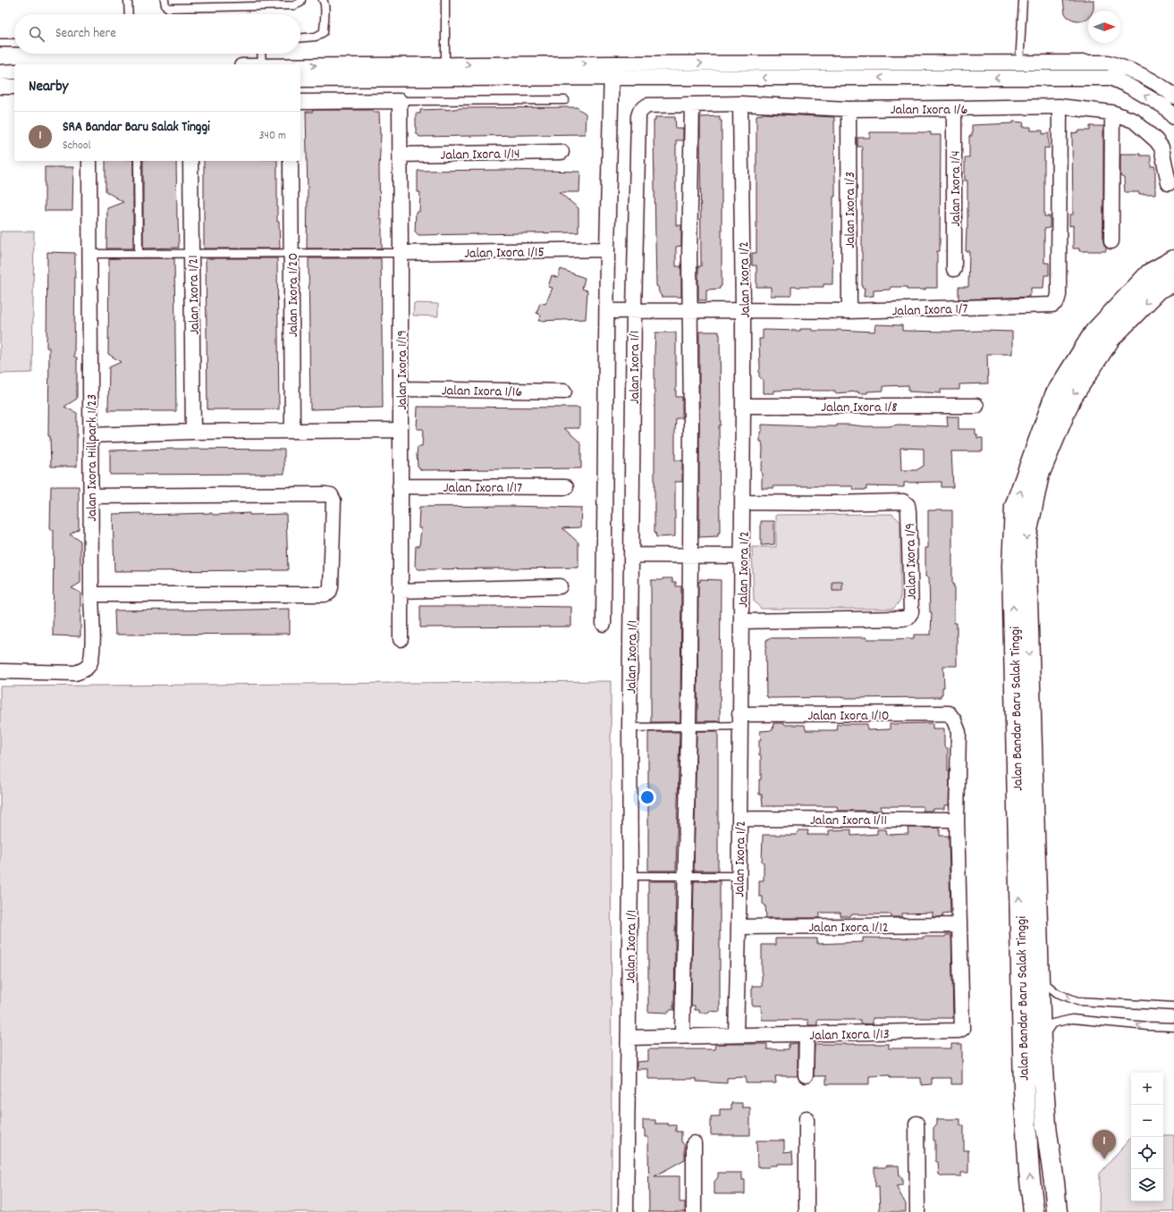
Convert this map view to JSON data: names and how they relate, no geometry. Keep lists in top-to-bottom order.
{
  "streets": {
    "main road": ["Jalan Bandar Baru Salak Tinggi"],
    "street": [
      "Jalan Ixora 1/6",
      "Jalan Ixora 1/14",
      "Jalan Ixora 1/4",
      "Jalan Ixora 1/3",
      "Jalan Ixora 1/15",
      "Jalan Ixora 1/2",
      "Jalan Ixora 1/21",
      "Jalan Ixora 1/20",
      "Jalan Ixora 1/7",
      "Jalan Ixora 1/1",
      "Jalan Ixora 1/19",
      "Jalan Ixora 1/16",
      "Jalan Ixora 1/8",
      "Jalan Ixora Hillpark 1/23",
      "Jalan Ixora 1/17",
      "Jalan Ixora 1/9",
      "Jalan Ixora 1/10",
      "Jalan Ixora 1/11",
      "Jalan Ixora 1/12",
      "Jalan Ixora 1/13"
    ]
  },
  "crossings": [
    ["Jalan Ixora 1/6", "Jalan Ixora 1/4"],
    ["Jalan Ixora 1/6", "Jalan Ixora 1/3"],
    ["Jalan Ixora 1/6", "Jalan Ixora 1/2"],
    ["Jalan Ixora 1/6", "Jalan Ixora 1/7"],
    ["Jalan Ixora 1/6", "Jalan Ixora 1/1"],
    ["Jalan Ixora 1/14", "Jalan Ixora 1/19"],
    ["Jalan Ixora 1/3", "Jalan Ixora 1/7"],
    ["Jalan Ixora 1/15", "Jalan Ixora 1/19"],
    ["Jalan Ixora 1/2", "Jalan Ixora 1/7"],
    ["Jalan Ixora 1/2", "Jalan Ixora 1/8"],
    ["Jalan Ixora 1/2", "Jalan Ixora 1/9"],
    ["Jalan Ixora 1/2", "Jalan Ixora 1/10"],
    ["Jalan Ixora 1/2", "Jalan Ixora 1/11"],
    ["Jalan Ixora 1/2", "Jalan Ixora 1/12"],
    ["Jalan Ixora 1/2", "Jalan Ixora 1/13"],
    ["Jalan Ixora 1/7", "Jalan Ixora 1/1"],
    ["Jalan Ixora 1/1", "Jalan Ixora 1/13"],
    ["Jalan Ixora 1/19", "Jalan Ixora 1/16"],
    ["Jalan Ixora 1/19", "Jalan Ixora 1/17"],
    ["Jalan Ixora 1/10", "Jalan Ixora 1/11"],
    ["Jalan Ixora 1/12", "Jalan Ixora 1/13"]
  ],
  "north": "right",
  "page": {
    "search": "Search here",
    "heading": "Nearby",
    "list": [
      {
        "mark": "1",
        "name": "SRA Bandar Baru Salak Tinggi",
        "note": "School",
        "value": "340 m"
      }
    ],
    "map_buttons": ["+", "−"],
    "pins": "1"
  }
}
